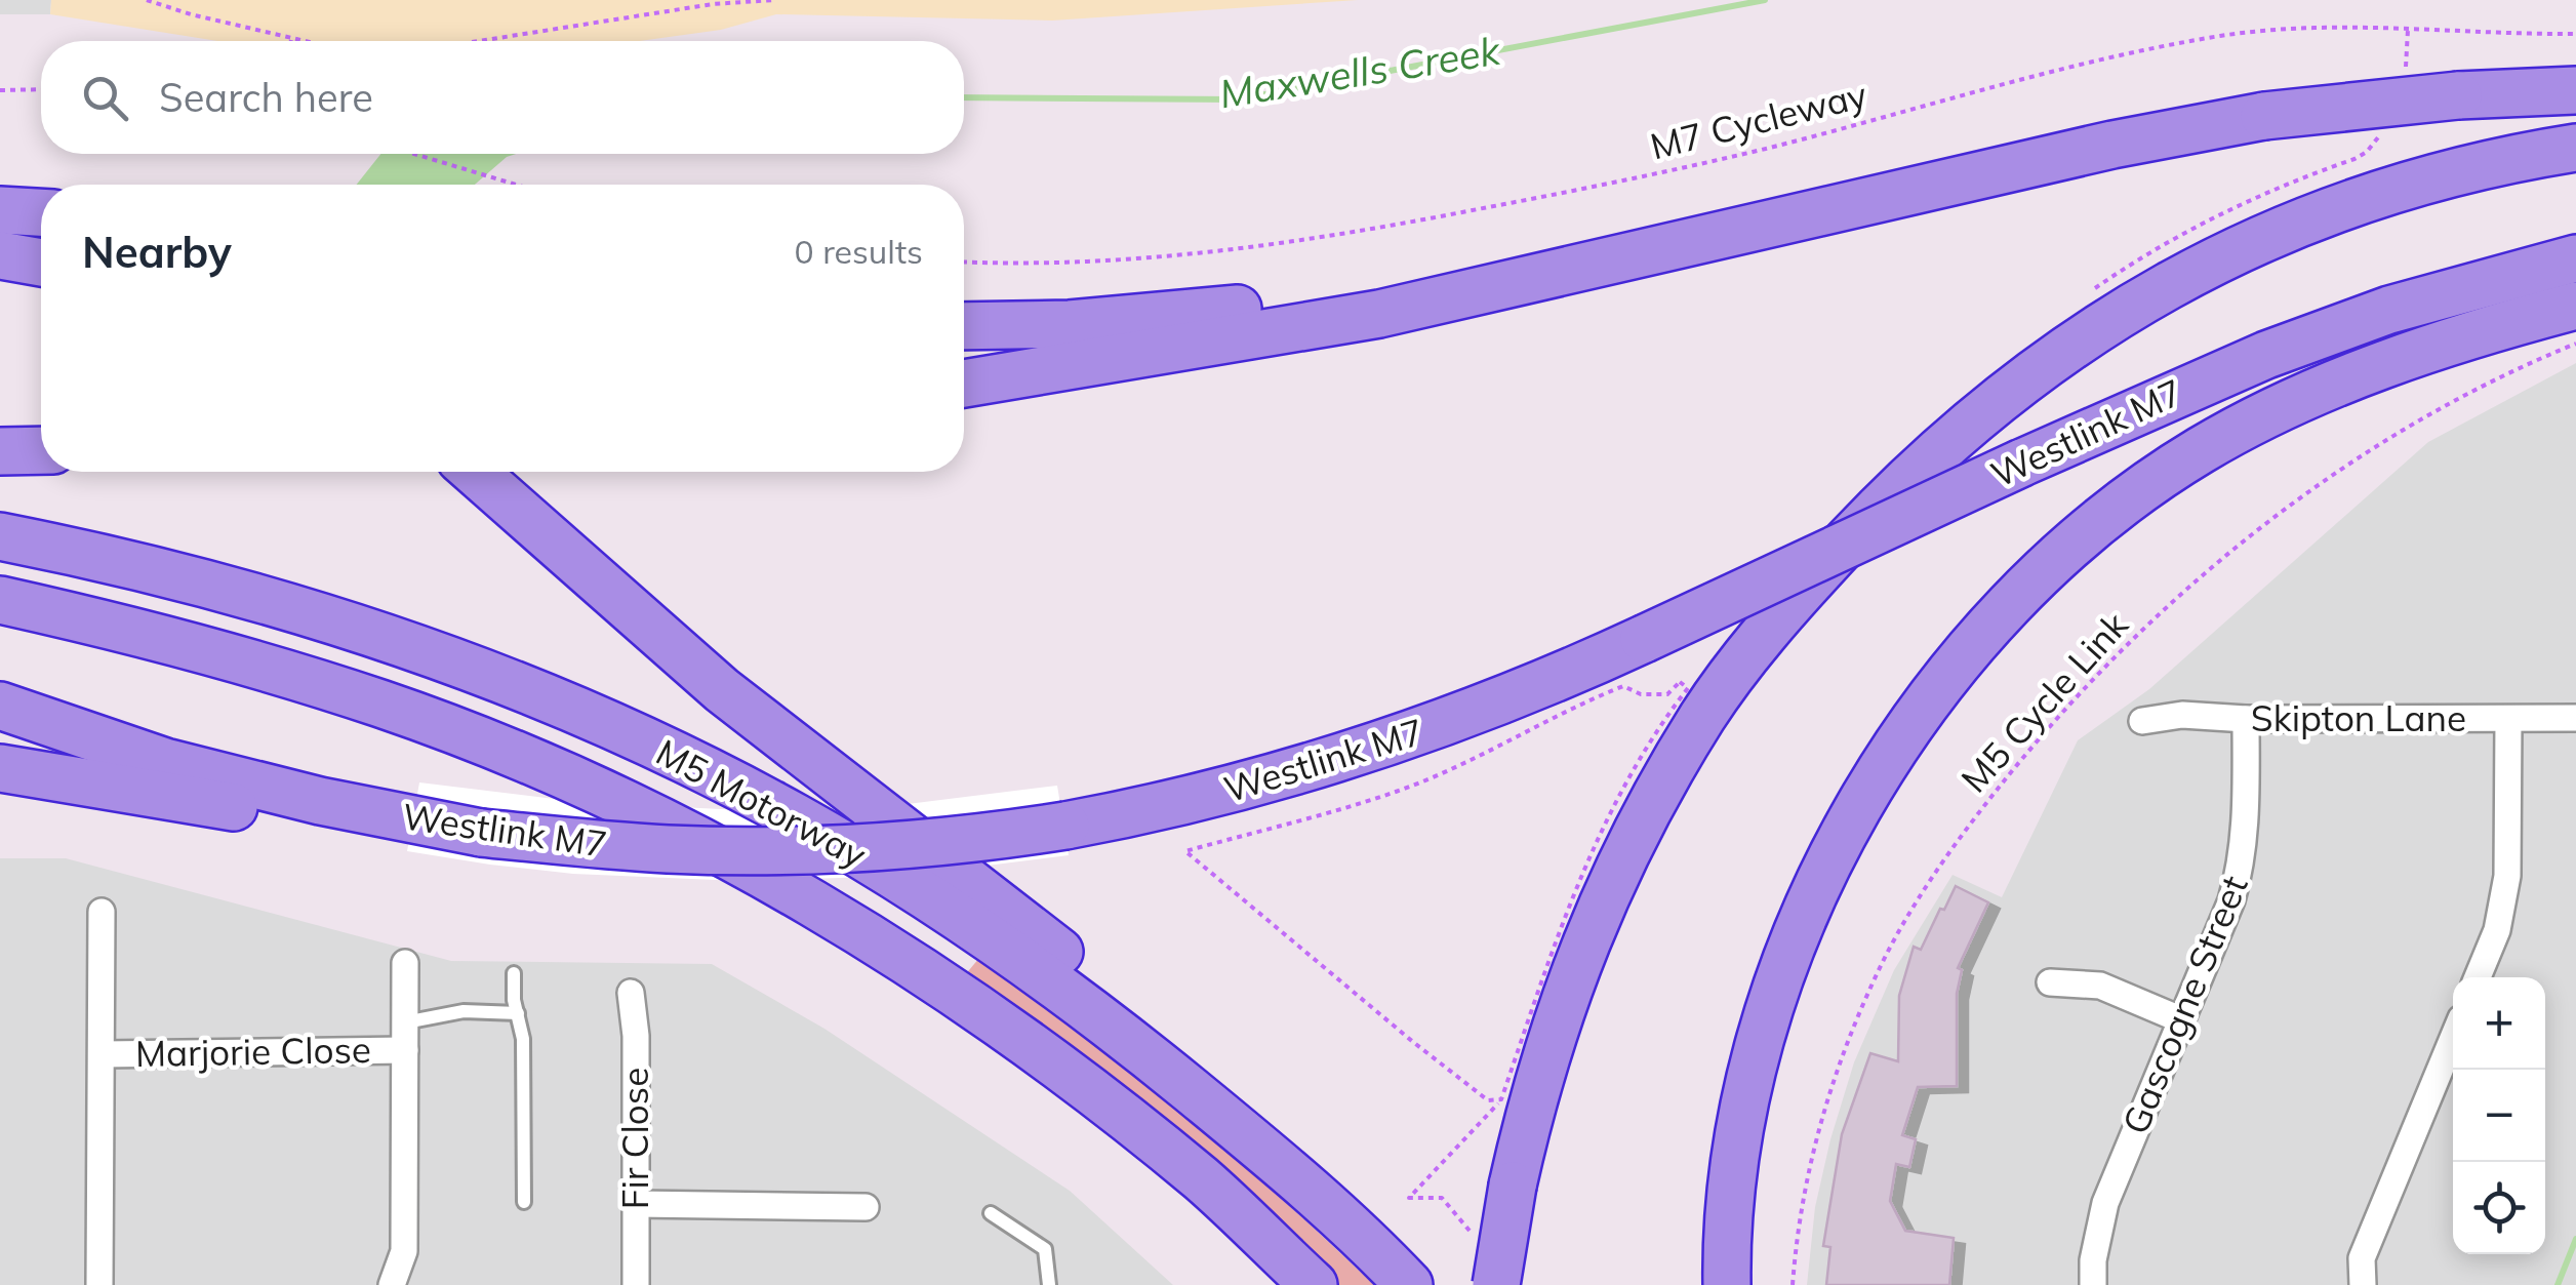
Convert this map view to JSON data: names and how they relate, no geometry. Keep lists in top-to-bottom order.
{
  "streets": {
    "highway": ["Westlink M7", "M5 Motorway"],
    "street": [
      "Skipton Lane",
      "Gascogne Street",
      "Marjorie Close",
      "Fir Close"
    ],
    "path": ["M7 Cycleway", "M5 Cycle Link"]
  },
  "crossings": [
    ["Skipton Lane", "Gascogne Street"]
  ],
  "water": ["Maxwells Creek"],
  "page": {
    "search": "Search here",
    "heading": ["Nearby", "0 results"],
    "map_buttons": ["+", "−"]
  }
}
